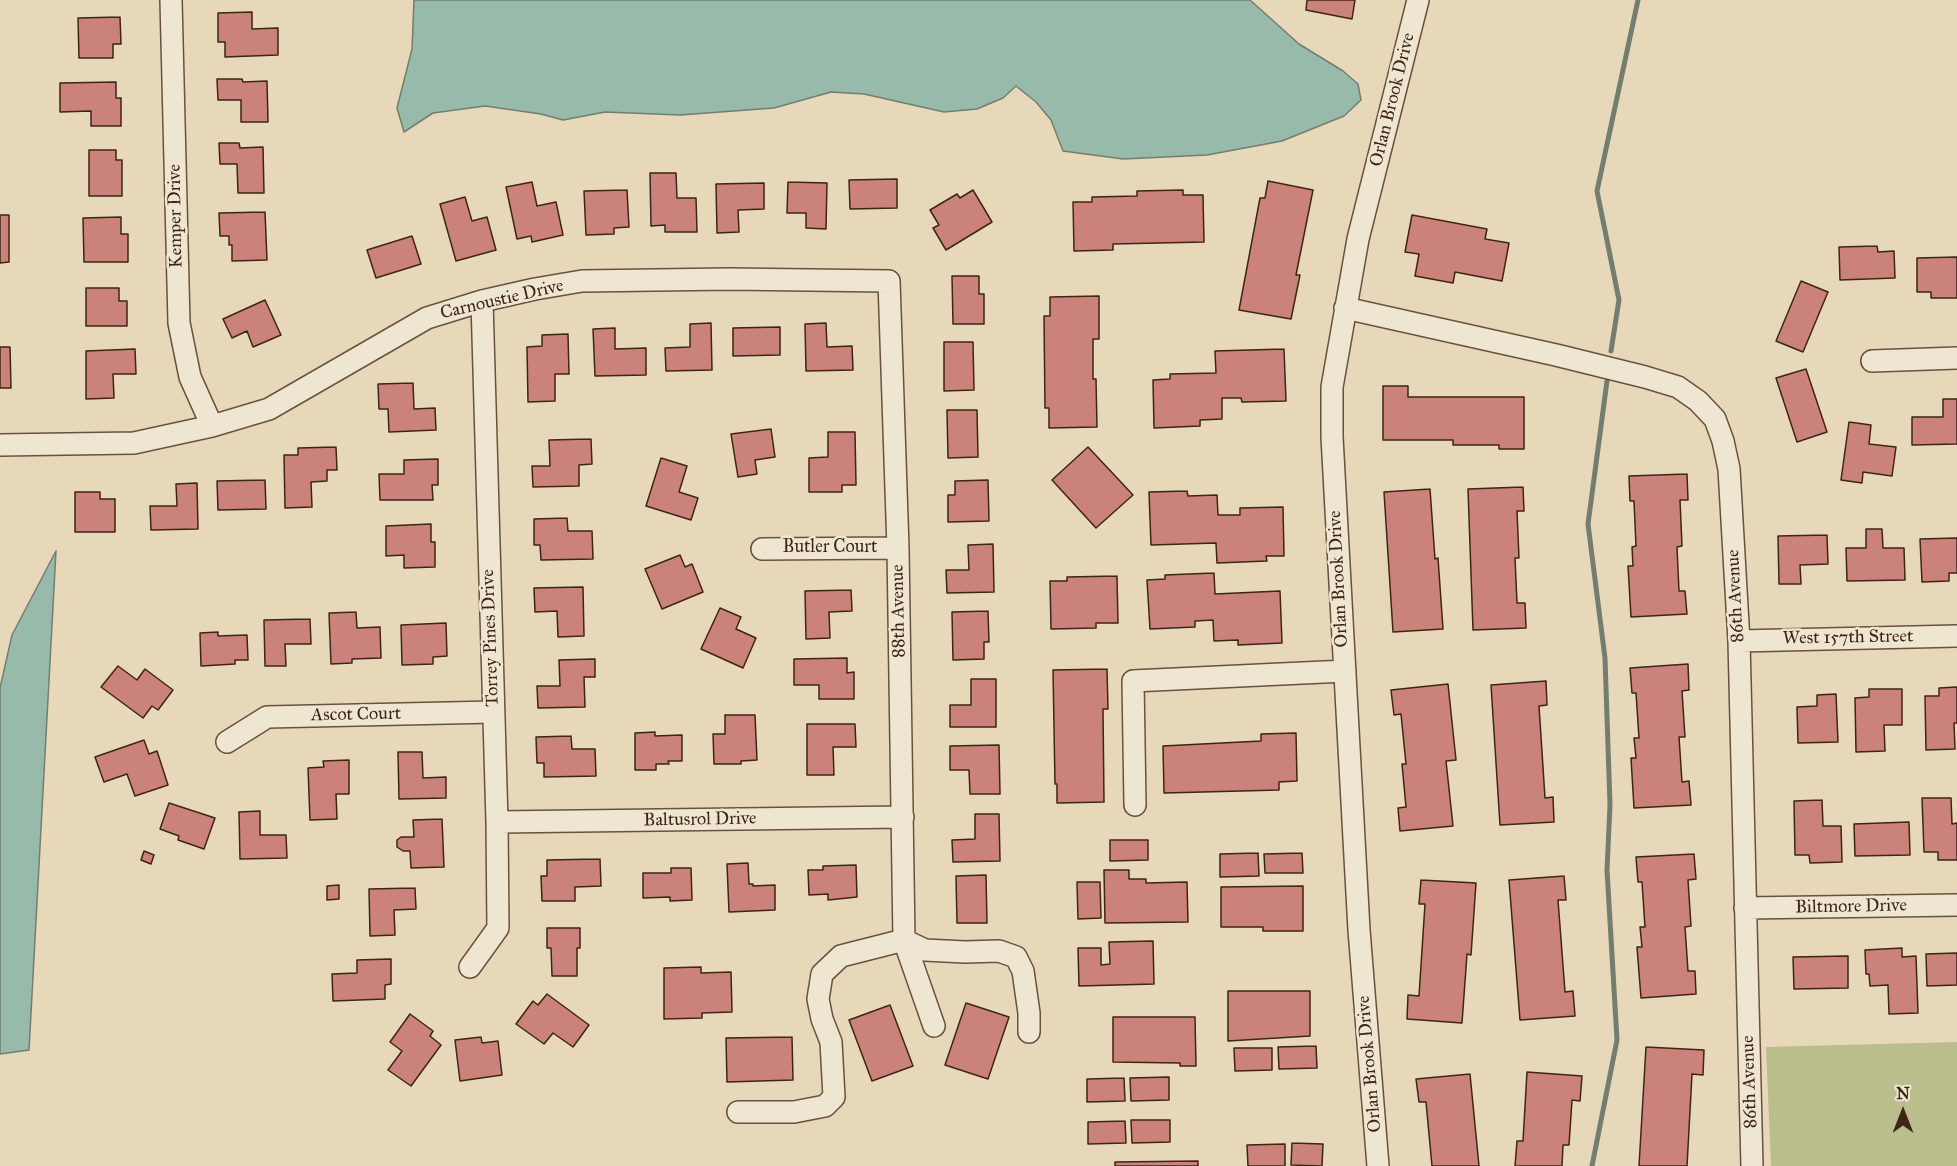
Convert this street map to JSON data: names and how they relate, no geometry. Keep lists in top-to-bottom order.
{
  "streets": {
    "street": [
      "Orlan Brook Drive",
      "Kemper Drive",
      "Carnoustie Drive",
      "Butler Court",
      "86th Avenue",
      "88th Avenue",
      "Torrey Pines Drive",
      "West 157th Street",
      "Ascot Court",
      "Baltusrol Drive",
      "Biltmore Drive"
    ]
  },
  "crossings": [
    ["Orlan Brook Drive", "86th Avenue"],
    ["Kemper Drive", "Carnoustie Drive"],
    ["Carnoustie Drive", "88th Avenue"],
    ["Carnoustie Drive", "Torrey Pines Drive"],
    ["Butler Court", "88th Avenue"],
    ["86th Avenue", "West 157th Street"],
    ["86th Avenue", "Biltmore Drive"],
    ["88th Avenue", "Baltusrol Drive"],
    ["Torrey Pines Drive", "Ascot Court"],
    ["Torrey Pines Drive", "Baltusrol Drive"]
  ],
  "north": "top"
}
